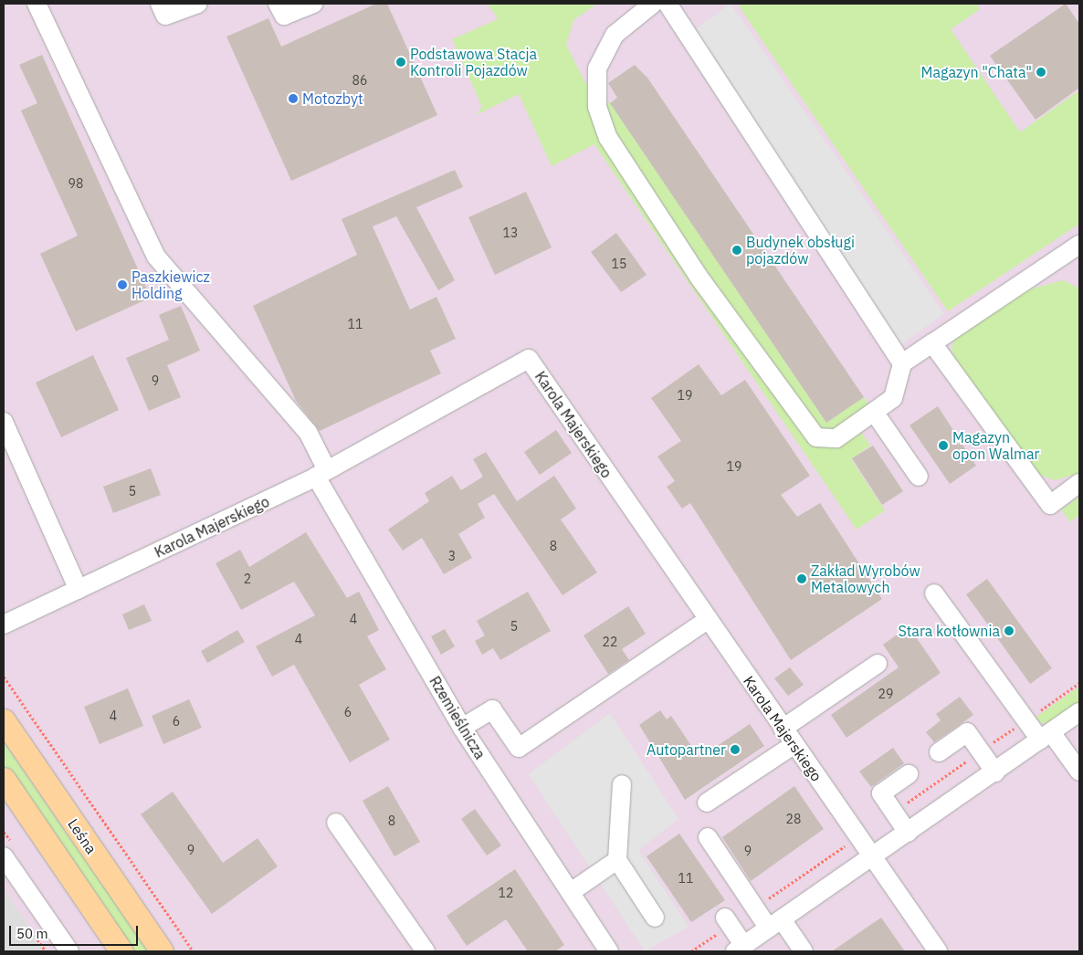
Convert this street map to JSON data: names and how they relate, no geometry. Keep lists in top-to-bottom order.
{
  "streets": {
    "main road": ["Leśna"],
    "street": ["Karola Majerskiego", "Rzemieślnicza"]
  },
  "crossings": [
    ["Karola Majerskiego", "Rzemieślnicza"]
  ],
  "places": [
    "Podstawowa Stacja Kontroli Pojazdów",
    "Magazyn \"Chata\"",
    "Motozbyt",
    "Budynek obsługi pojazdów",
    "Paszkiewicz Holding",
    "Magazyn opon Walmar",
    "Zakład Wyrobów Metalowych",
    "Stara kotłownia",
    "Autopartner"
  ],
  "house_numbers": [
    "86",
    "98",
    "13",
    "15",
    "11",
    "9",
    "19",
    "19",
    "5",
    "8",
    "3",
    "2",
    "4",
    "5",
    "4",
    "22",
    "29",
    "6",
    "4",
    "6",
    "28",
    "8",
    "9",
    "9",
    "11",
    "12"
  ],
  "scale_bar": "50 m"
}
